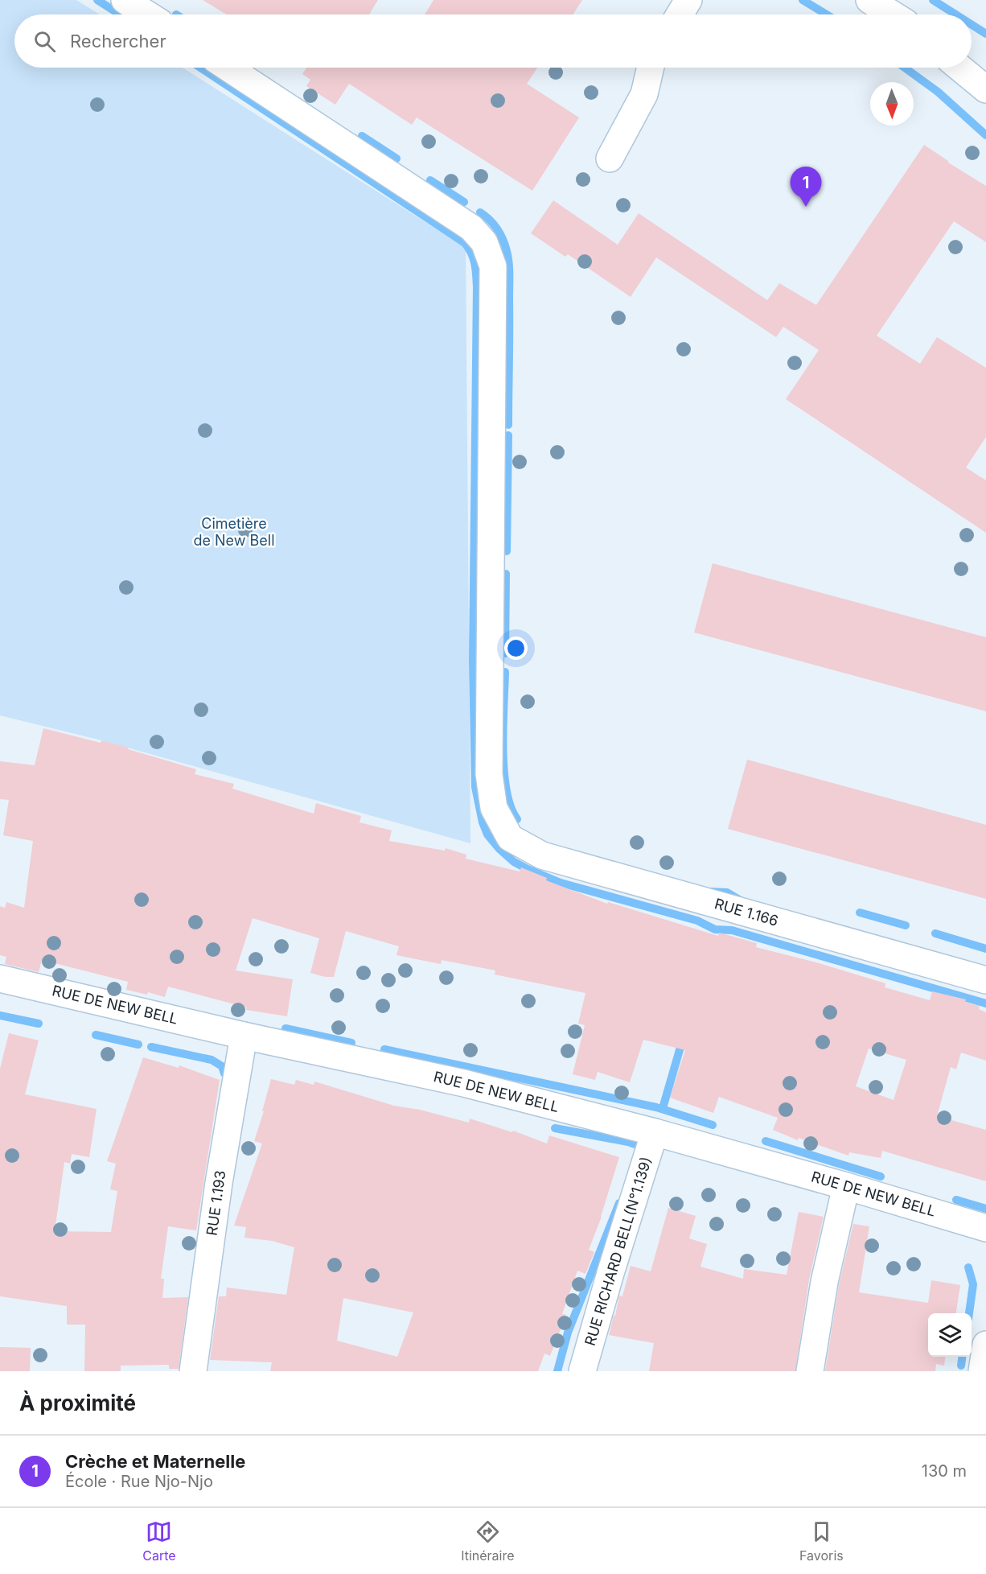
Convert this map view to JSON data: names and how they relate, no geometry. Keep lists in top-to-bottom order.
{
  "streets": {
    "street": [
      "RUE 1.166",
      "RUE DE NEW BELL",
      "RUE 1.193",
      "RUE RICHARD BELL(N°1.139)"
    ]
  },
  "crossings": [
    ["RUE DE NEW BELL", "RUE 1.193"],
    ["RUE DE NEW BELL", "RUE RICHARD BELL(N°1.139)"]
  ],
  "parks": ["Cimetière de New Bell"],
  "north": "bottom",
  "page": {
    "search": "Rechercher",
    "pins": "1",
    "heading": "À proximité",
    "list": [
      {
        "mark": "1",
        "name": "Crèche et Maternelle",
        "note": "École · Rue Njo-Njo",
        "value": "130 m"
      }
    ],
    "nav": ["Carte", "Itinéraire", "Favoris"]
  }
}
